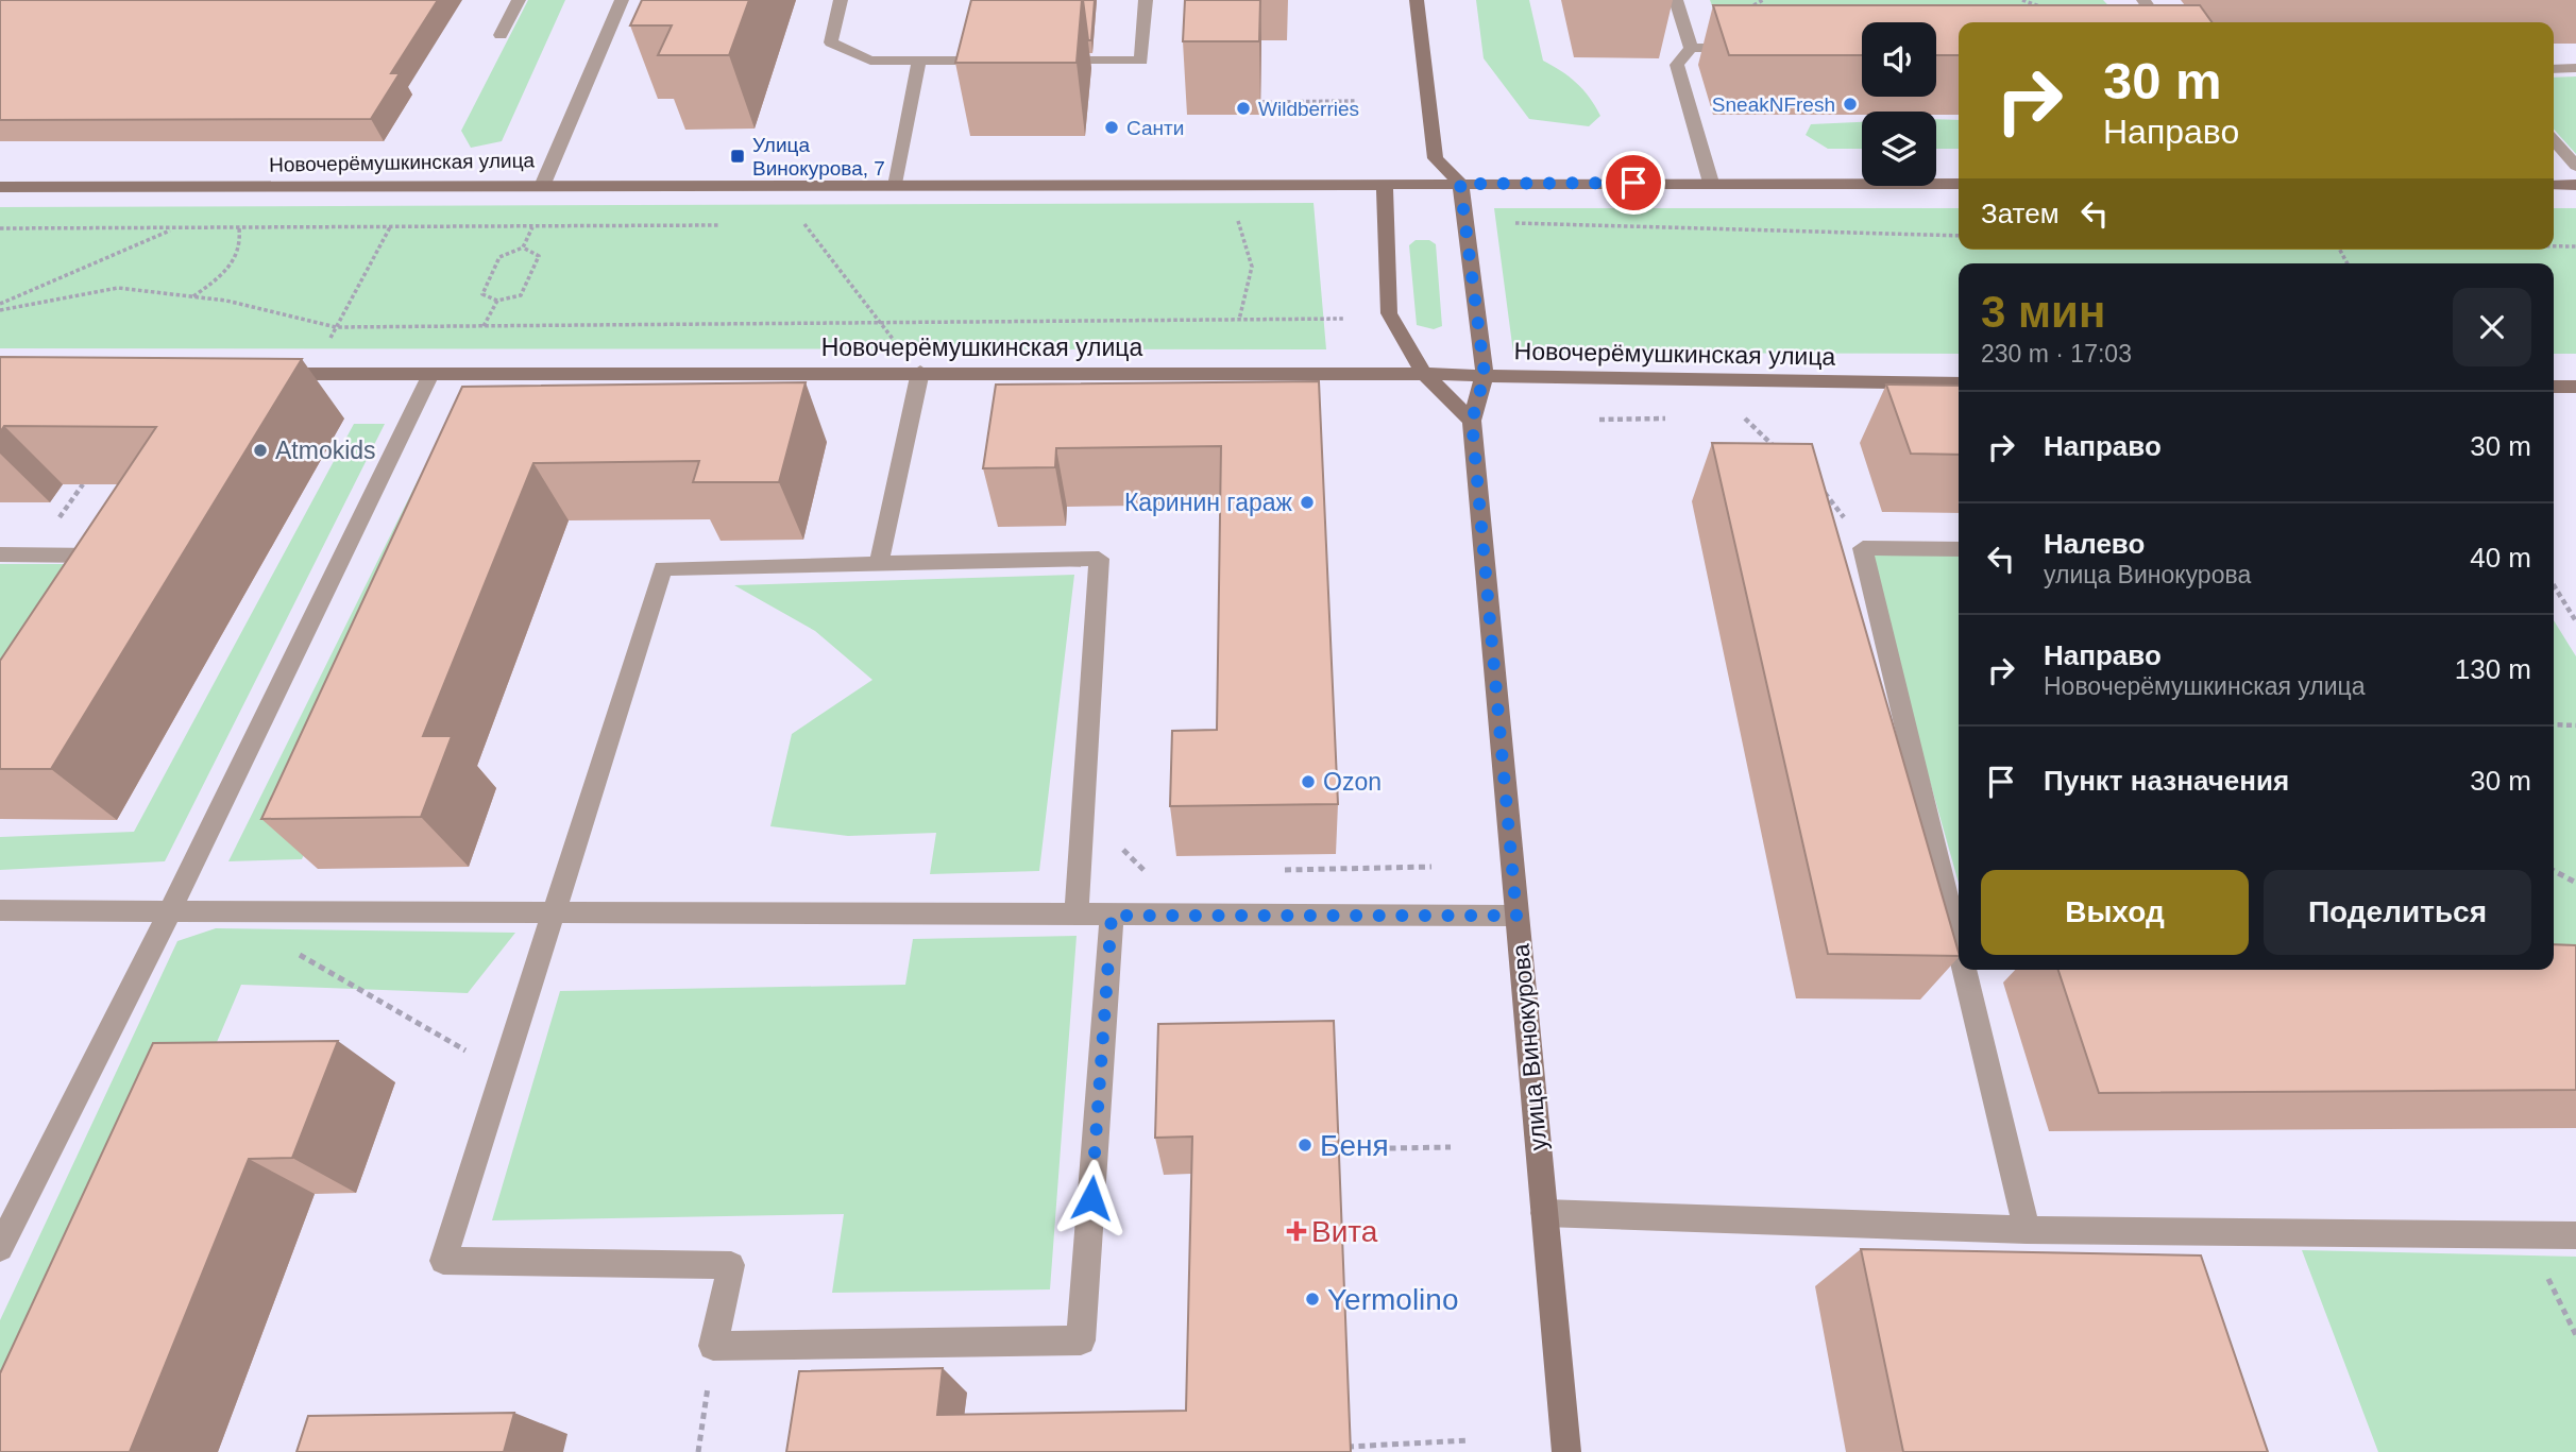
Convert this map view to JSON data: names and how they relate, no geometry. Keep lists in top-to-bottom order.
{
  "streets": {
    "street": ["Новочерёмушкинская улица", "улица Винокурова"]
  },
  "crossings": [
    ["Новочерёмушкинская улица", "улица Винокурова"]
  ],
  "places": {
    "other": [
      "SneakNFresh",
      "Wildberries",
      "Санти",
      "Atmokids",
      "Каринин гараж",
      "Ozon",
      "Беня",
      "Yermolino"
    ],
    "transit": ["Улица Винокурова, 7"],
    "health": ["Вита"]
  },
  "page": {
    "turn": ["30 m", "Направо"],
    "then": "Затем",
    "heading": ["3 мин", "230 m · 17:03"],
    "list": [
      {
        "name": "Направо",
        "value": "30 m"
      },
      {
        "name": "Налево",
        "note": "улица Винокурова",
        "value": "40 m"
      },
      {
        "name": "Направо",
        "note": "Новочерёмушкинская улица",
        "value": "130 m"
      },
      {
        "name": "Пункт назначения",
        "value": "30 m"
      }
    ],
    "buttons": ["Выход", "Поделиться"]
  }
}
